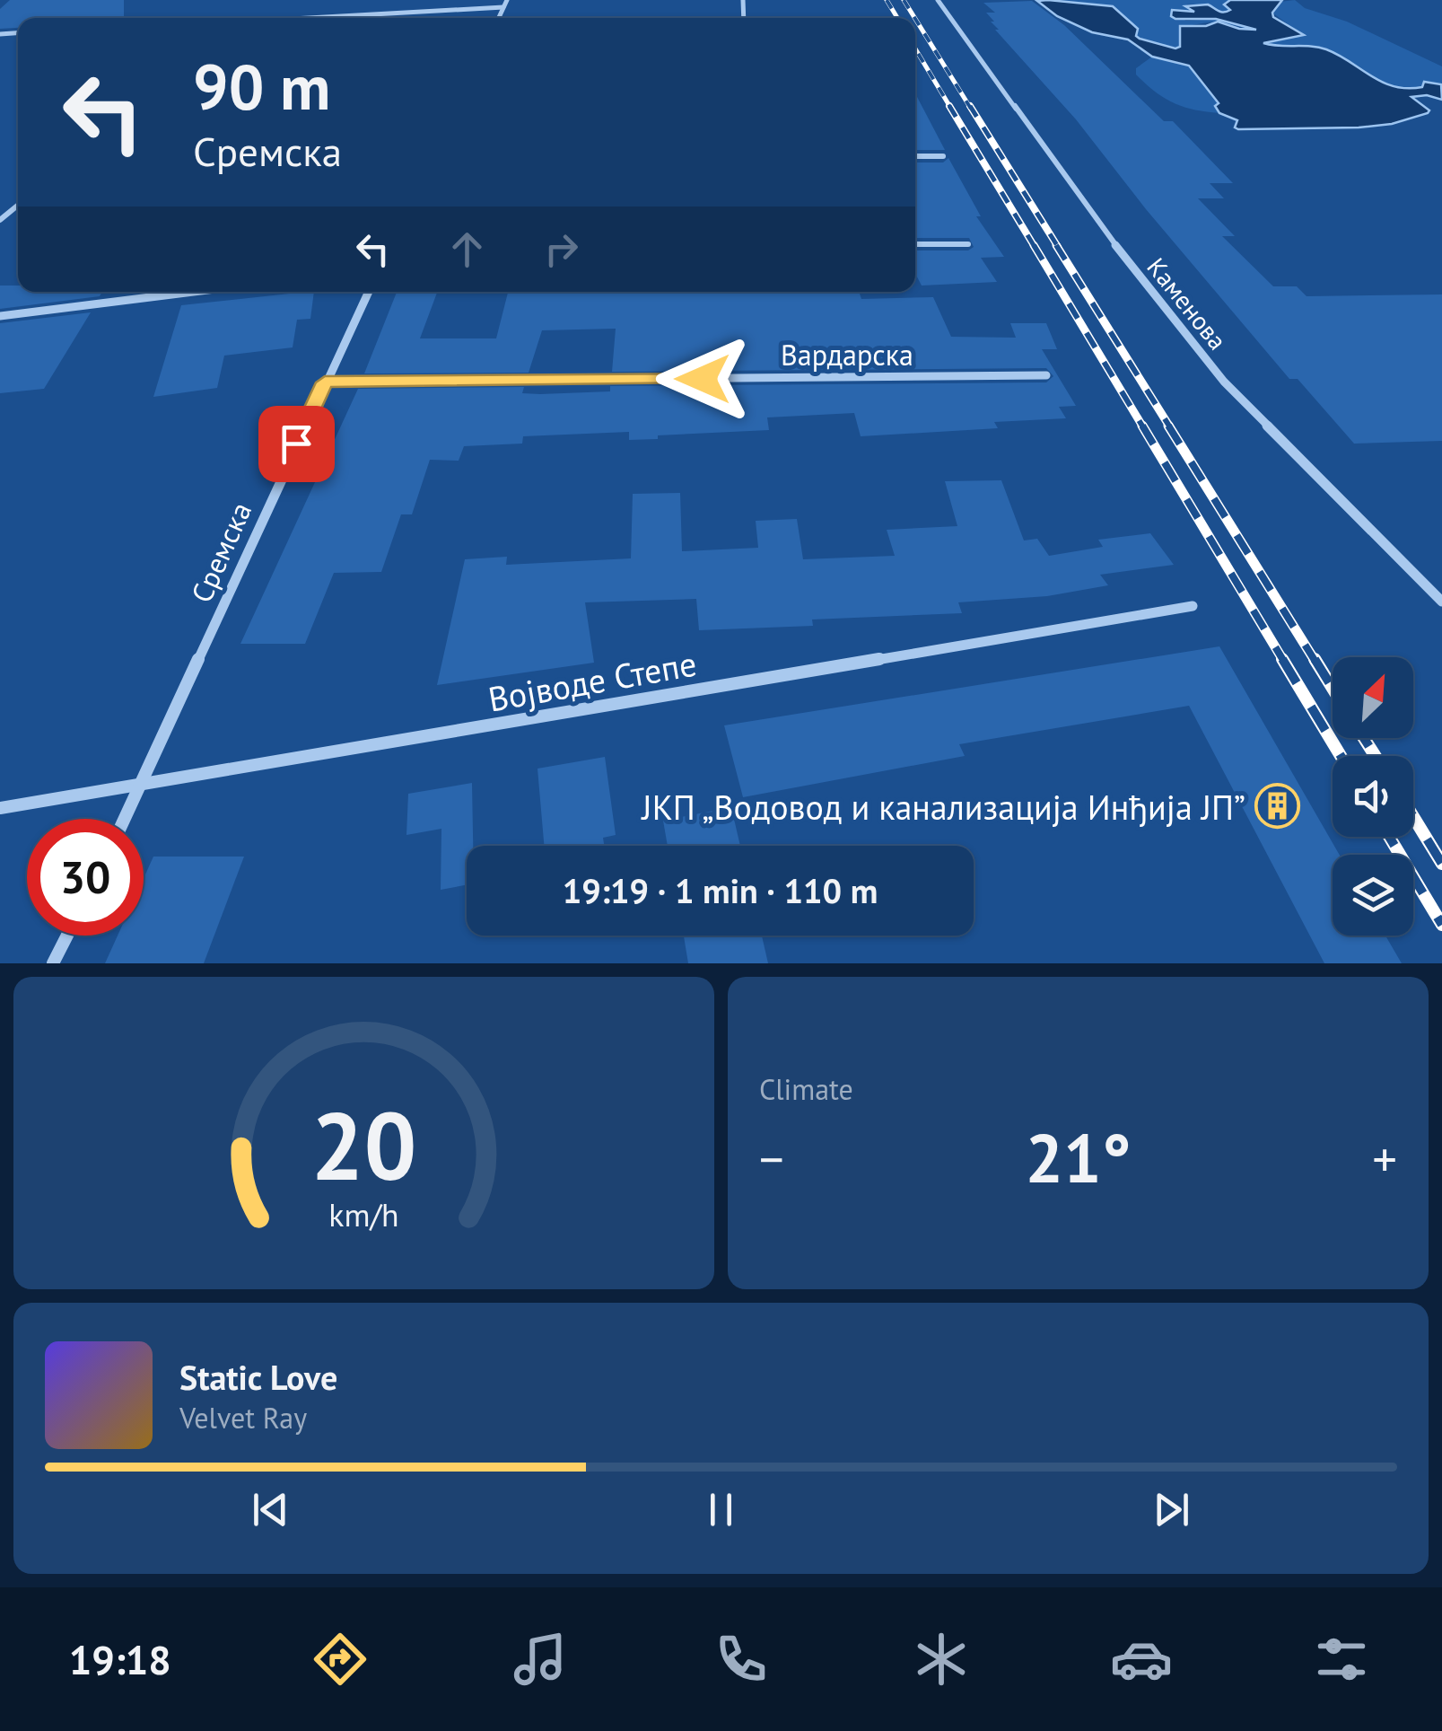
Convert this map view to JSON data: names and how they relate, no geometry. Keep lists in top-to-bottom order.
{
  "streets": {
    "street": [
      "Каменова",
      "Вардарска",
      "Сремска",
      "Војводе Степе"
    ]
  },
  "crossings": [
    ["Вардарска", "Сремска"],
    ["Сремска", "Војводе Степе"]
  ],
  "places": {
    "building": ["ЈКП „Водовод и канализација Инђија ЈП”"]
  },
  "north": "top right",
  "page": {
    "turn": ["90 m", "Сремска"],
    "limit": "30",
    "trip": "19:19 · 1 min · 110 m",
    "tile": "Climate",
    "heat": ["−", "21°", "+"],
    "song": ["Static Love", "Velvet Ray"],
    "tabs": "19:18",
    "gauge": ["20", "km/h"]
  }
}
